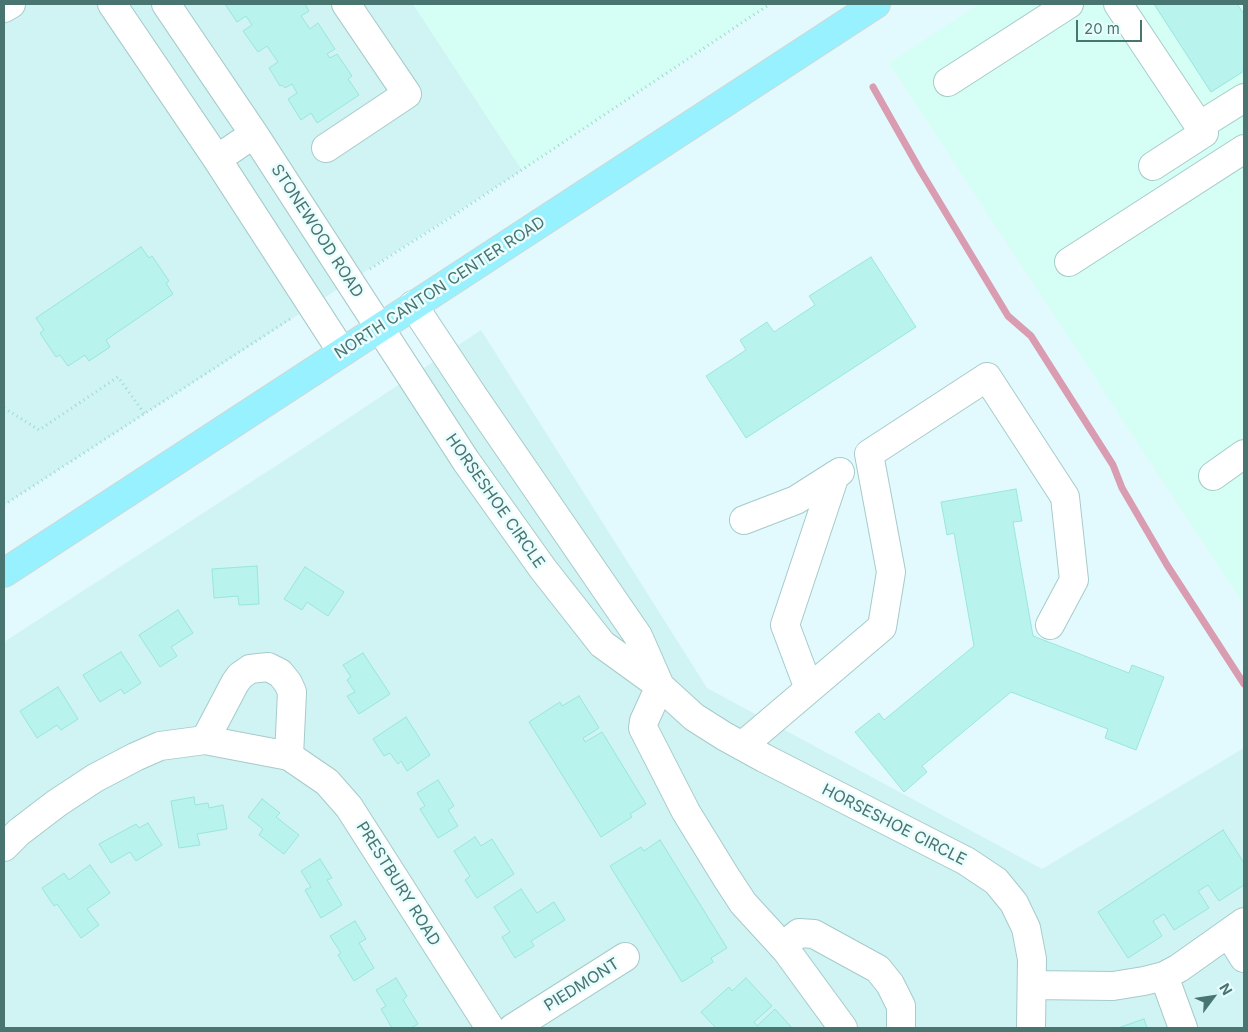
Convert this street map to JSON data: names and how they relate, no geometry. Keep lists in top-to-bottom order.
{
  "streets": {
    "main road": ["NORTH CANTON CENTER ROAD"],
    "street": [
      "STONEWOOD ROAD",
      "HORSESHOE CIRCLE",
      "PRESTBURY ROAD",
      "PIEDMONT"
    ]
  },
  "crossings": [
    ["STONEWOOD ROAD", "NORTH CANTON CENTER ROAD"],
    ["STONEWOOD ROAD", "HORSESHOE CIRCLE"],
    ["NORTH CANTON CENTER ROAD", "HORSESHOE CIRCLE"]
  ],
  "scale_bar": "20 m",
  "north": "top right"
}
